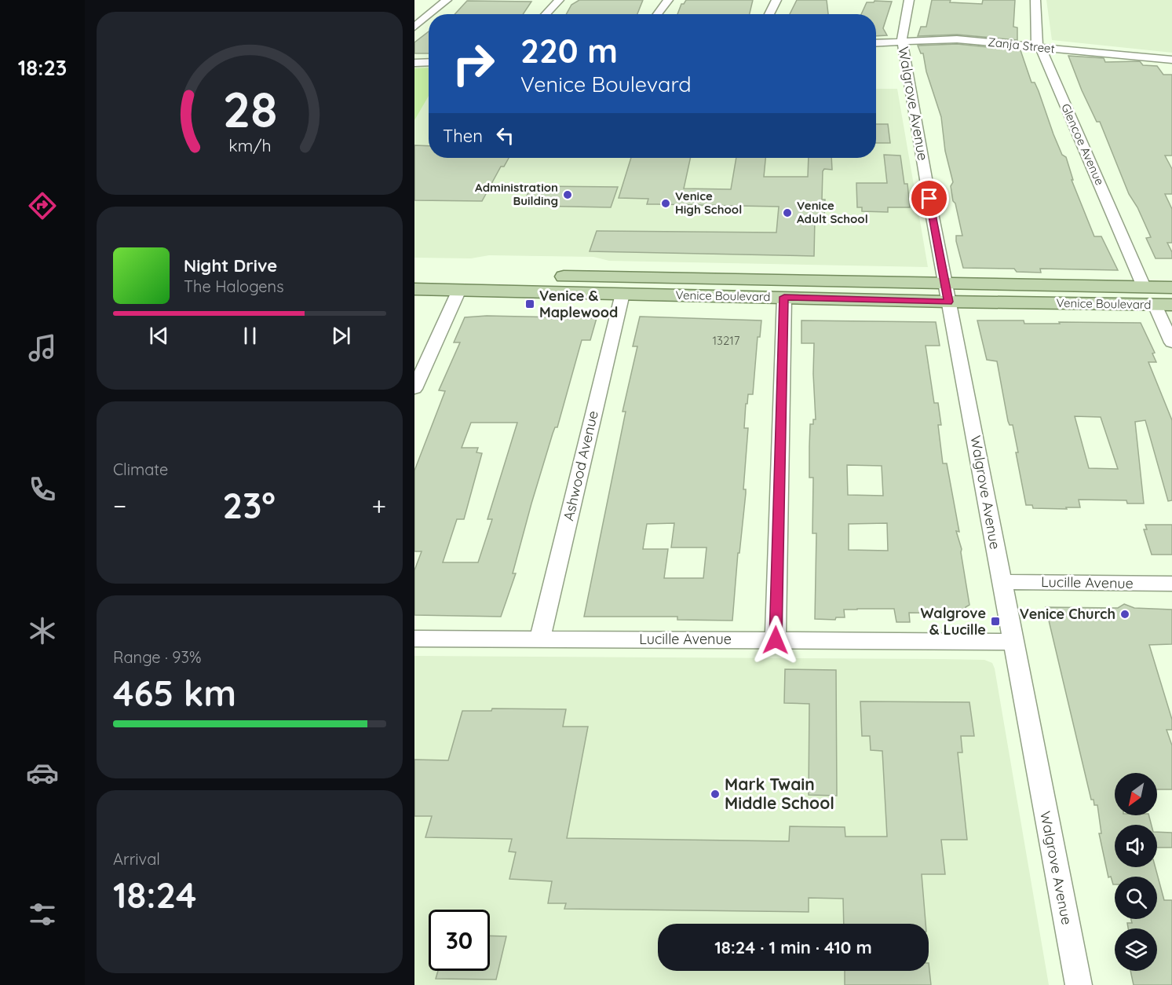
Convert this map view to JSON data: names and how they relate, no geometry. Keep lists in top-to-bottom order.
{
  "streets": {
    "main road": ["Venice Boulevard"],
    "street": [
      "Zanja Street",
      "Walgrove Avenue",
      "Glencoe Avenue",
      "Ashwood Avenue",
      "Lucille Avenue"
    ]
  },
  "crossings": [
    ["Zanja Street", "Walgrove Avenue"],
    ["Zanja Street", "Glencoe Avenue"],
    ["Walgrove Avenue", "Venice Boulevard"],
    ["Walgrove Avenue", "Lucille Avenue"],
    ["Glencoe Avenue", "Venice Boulevard"],
    ["Venice Boulevard", "Ashwood Avenue"],
    ["Ashwood Avenue", "Lucille Avenue"]
  ],
  "places": {
    "other": [
      "Administration Building",
      "Venice High School",
      "Venice Adult School",
      "Venice Church",
      "Mark Twain Middle School"
    ],
    "transit": ["Venice & Maplewood", "Walgrove & Lucille"]
  },
  "house_numbers": ["13217"],
  "north": "bottom left",
  "page": {
    "tabs": "18:23",
    "turn": ["220 m", "Venice Boulevard"],
    "then": "Then",
    "song": ["Night Drive", "The Halogens"],
    "tile": [
      "Climate",
      ["Range · 93%", "465 km"],
      ["Arrival", "18:24"]
    ],
    "heat": ["−", "23°", "+"],
    "limit": "30",
    "trip": "18:24 · 1 min · 410 m",
    "gauge": ["28", "km/h"]
  }
}
